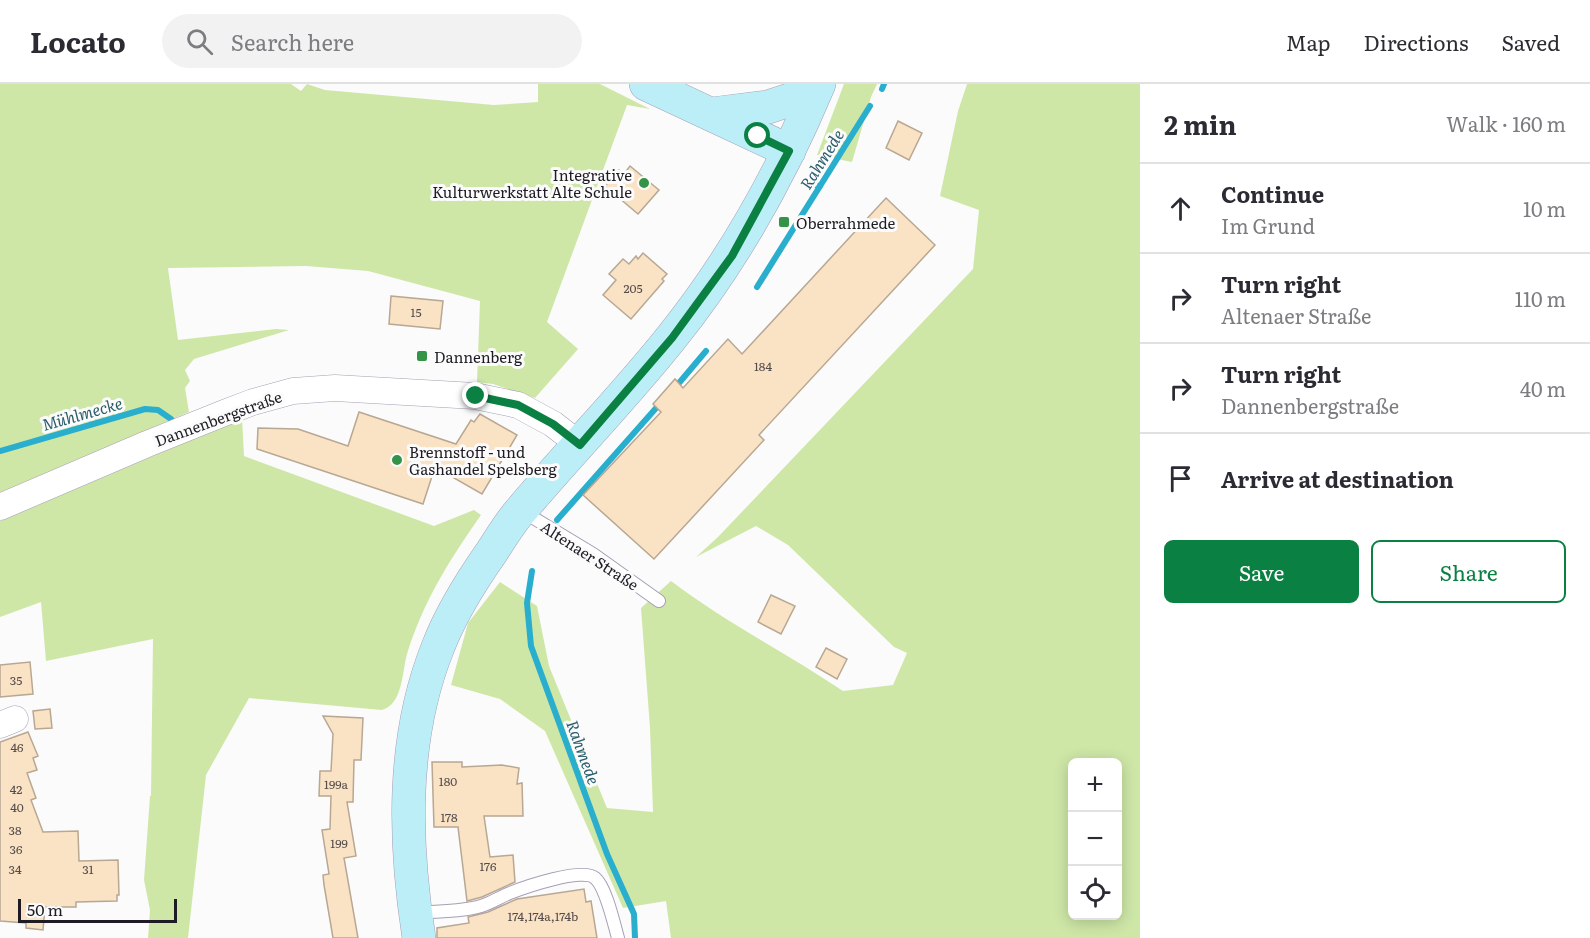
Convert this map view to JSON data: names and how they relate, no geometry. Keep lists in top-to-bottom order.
{
  "streets": {
    "street": ["Dannenbergstraße"],
    "lane": ["Altenaer Straße"]
  },
  "water": ["Rahmede", "Mühlmecke"],
  "places": {
    "other": ["Integrative Kulturwerkstatt Alte Schule", "Brennstoff - und Gashandel Spelsberg"],
    "transit": ["Oberrahmede", "Dannenberg"]
  },
  "house_numbers": [
    "205",
    "15",
    "184",
    "35",
    "46",
    "180",
    "199a",
    "42",
    "40",
    "178",
    "38",
    "199",
    "36",
    "176",
    "34",
    "31",
    "174,174a,174b"
  ],
  "scale_bar": "50 m",
  "page": {
    "header": "Locato",
    "search": "Search here",
    "nav": ["Map", "Directions", "Saved"],
    "heading": ["2 min", "Walk · 160 m"],
    "list": [
      ["Continue", "Im Grund", "10 m"],
      ["Turn right", "Altenaer Straße", "110 m"],
      ["Turn right", "Dannenbergstraße", "40 m"],
      "Arrive at destination"
    ],
    "buttons": ["Save", "Share"],
    "map_buttons": ["+", "−"],
    "scale": "50 m"
  }
}
